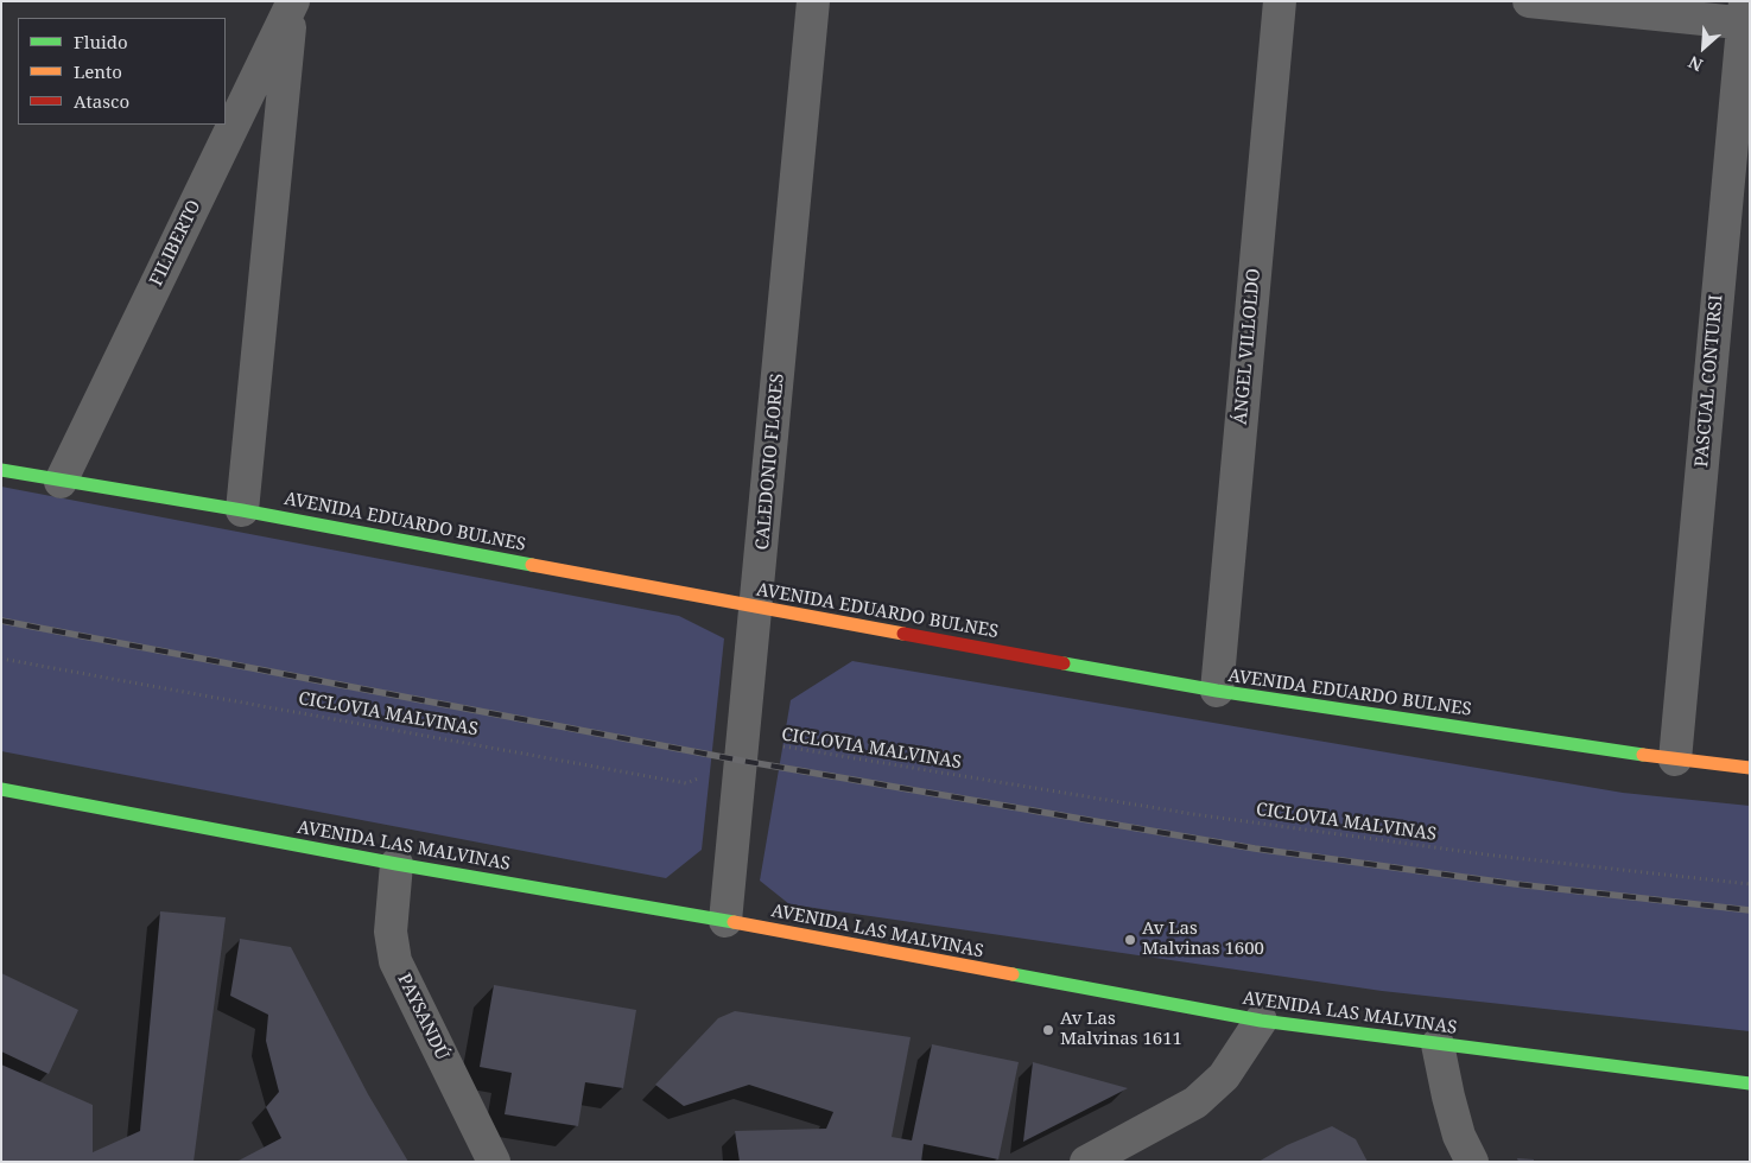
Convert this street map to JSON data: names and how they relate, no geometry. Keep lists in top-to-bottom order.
{
  "streets": {
    "main road": ["AVENIDA EDUARDO BULNES", "AVENIDA LAS MALVINAS"],
    "street": [
      "FILIBERTO",
      "ÁNGEL VILLOLDO",
      "PASCUAL CONTURSI",
      "CALEDONIO FLORES",
      "PAYSANDÚ"
    ],
    "path": ["CICLOVIA MALVINAS"]
  },
  "crossings": [
    ["FILIBERTO", "AVENIDA EDUARDO BULNES"],
    ["ÁNGEL VILLOLDO", "AVENIDA EDUARDO BULNES"],
    ["PASCUAL CONTURSI", "AVENIDA EDUARDO BULNES"],
    ["CALEDONIO FLORES", "AVENIDA EDUARDO BULNES"],
    ["CALEDONIO FLORES", "CICLOVIA MALVINAS"],
    ["CALEDONIO FLORES", "AVENIDA LAS MALVINAS"],
    ["AVENIDA LAS MALVINAS", "PAYSANDÚ"]
  ],
  "places": ["Av Las Malvinas 1600", "Av Las Malvinas 1611"],
  "legend": ["Fluido", "Lento", "Atasco"],
  "north": "bottom left"
}
